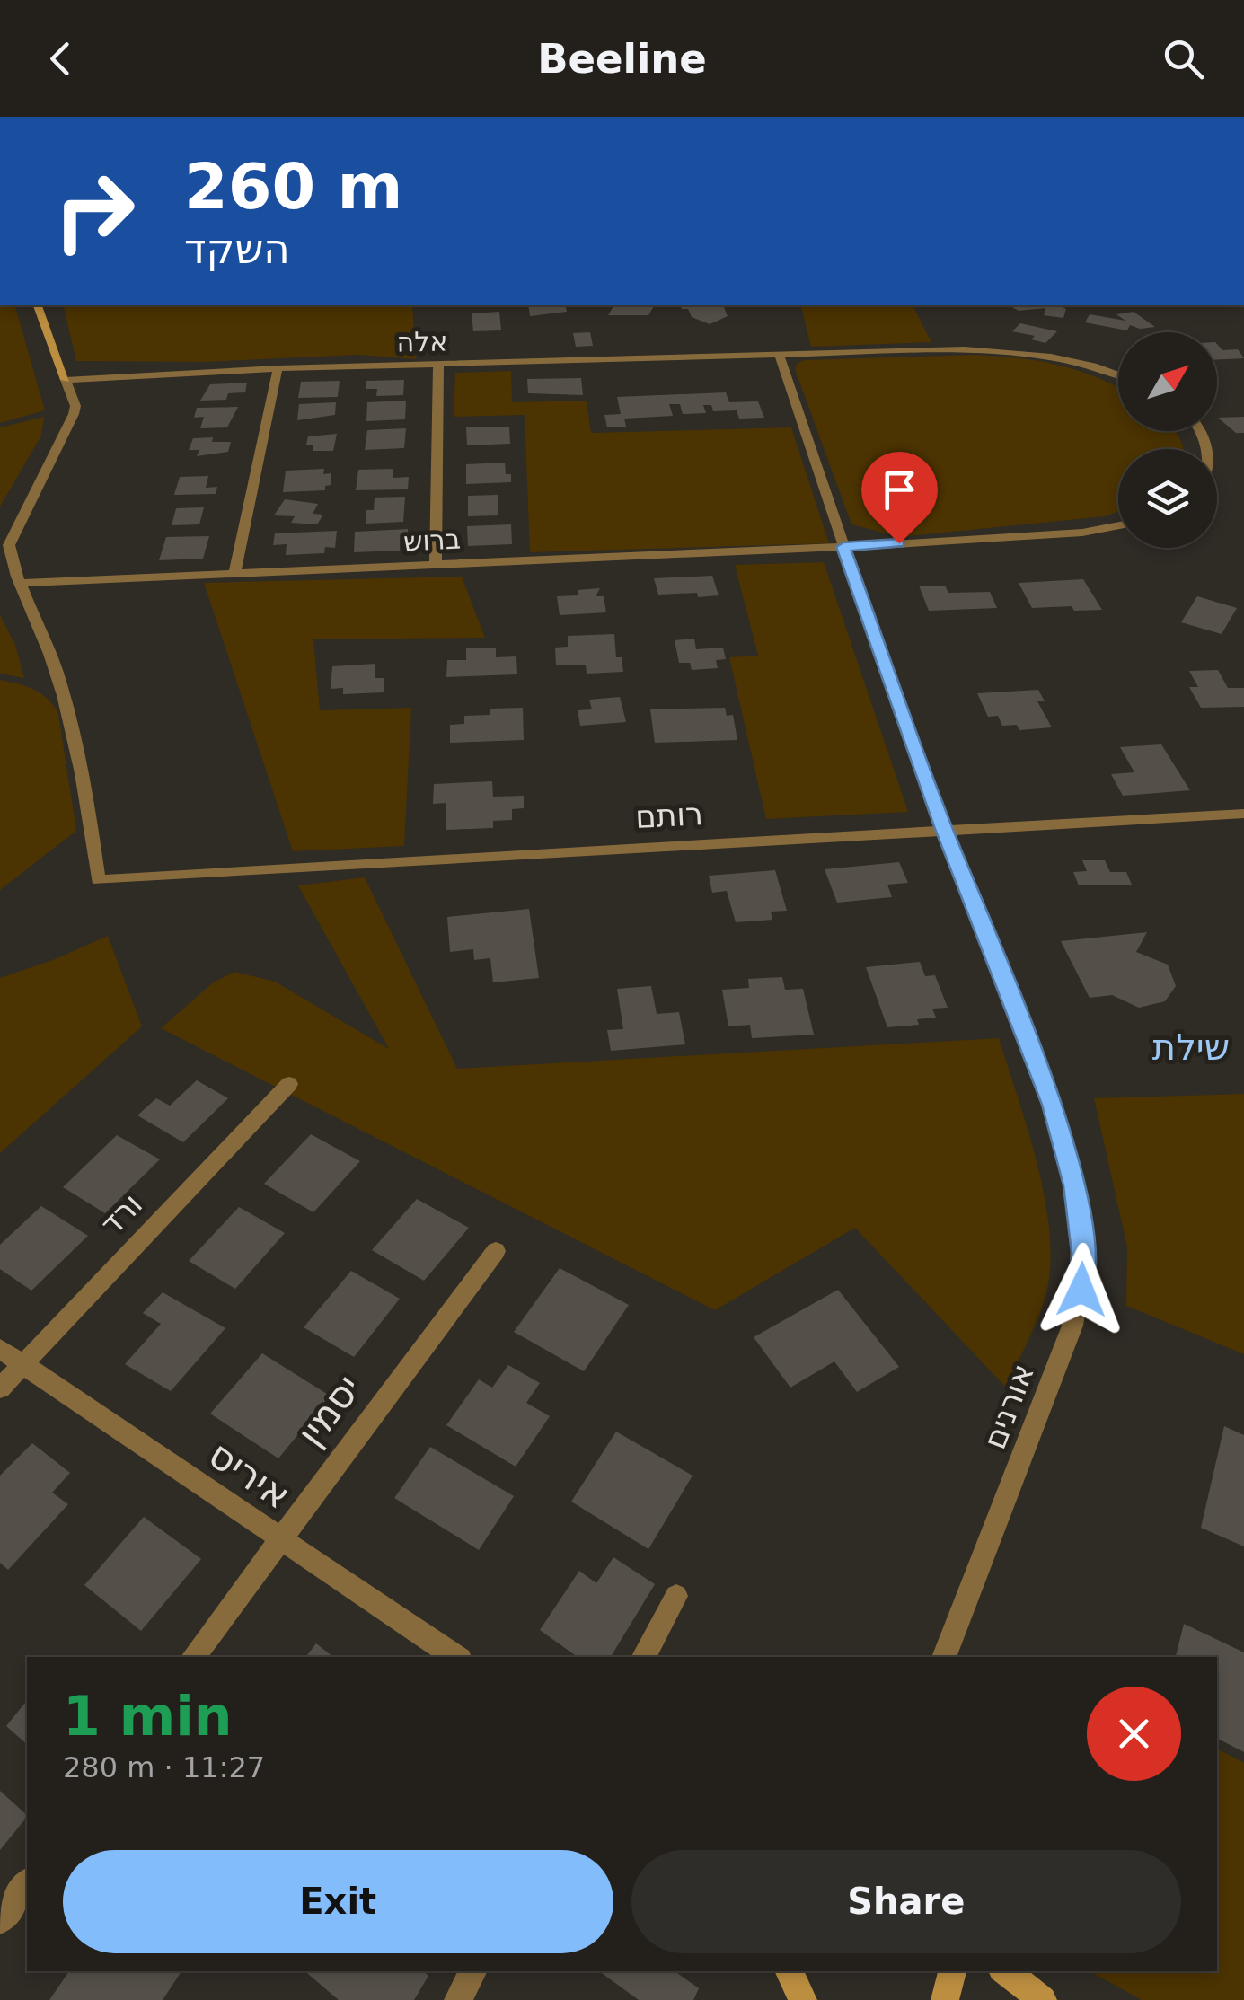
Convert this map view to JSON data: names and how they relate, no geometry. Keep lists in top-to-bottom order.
{
  "streets": {
    "street": [
      "אלה",
      "ברוש",
      "רותם",
      "ורד",
      "אורנים",
      "יסמין",
      "איריס"
    ]
  },
  "crossings": [
    ["אלה", "אורנים"],
    ["ברוש", "רותם"],
    ["ברוש", "אורנים"],
    ["רותם", "אורנים"],
    ["ורד", "איריס"],
    ["יסמין", "איריס"]
  ],
  "districts": ["שילת"],
  "north": "top right",
  "page": {
    "header": "Beeline",
    "turn": ["260 m", "השקד"],
    "heading": ["1 min", "280 m · 11:27"],
    "buttons": ["Exit", "Share"]
  }
}
